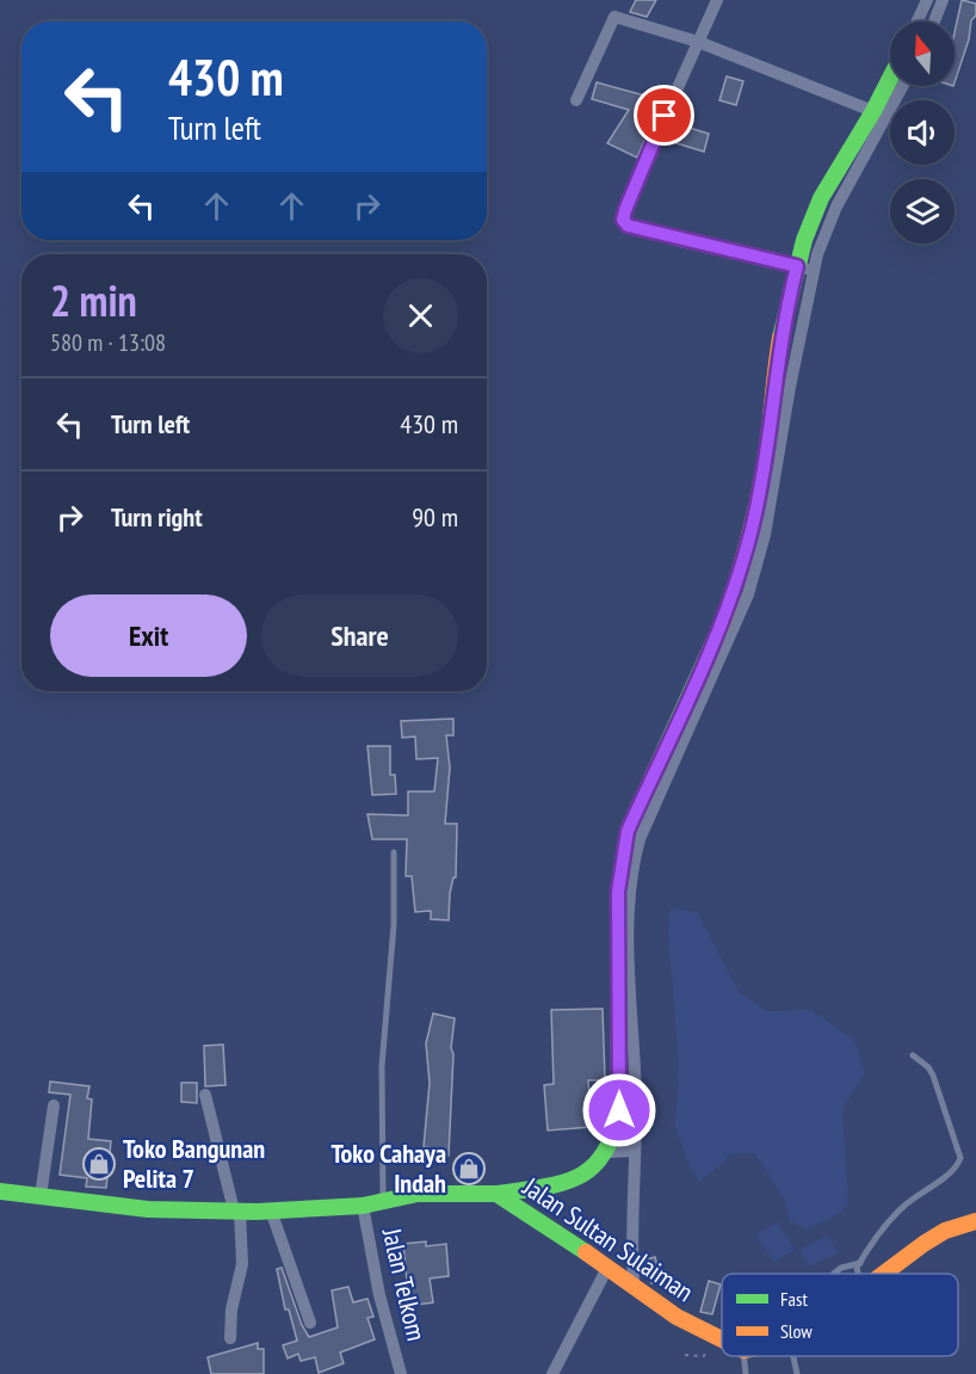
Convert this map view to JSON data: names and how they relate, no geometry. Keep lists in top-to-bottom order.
{
  "streets": {
    "street": ["Jalan Sultan Sulaiman", "Jalan Telkom"]
  },
  "crossings": [
    ["Jalan Sultan Sulaiman", "Jalan Telkom"]
  ],
  "places": {
    "shop": ["Toko Bangunan Pelita 7", "Toko Cahaya Indah"]
  },
  "legend": ["Fast", "Slow"],
  "north": "top",
  "page": {
    "turn": ["430 m", "Turn left"],
    "heading": ["2 min", "580 m · 13:08"],
    "list": [
      {
        "name": "Turn left",
        "value": "430 m"
      },
      {
        "name": "Turn right",
        "value": "90 m"
      }
    ],
    "buttons": ["Exit", "Share"]
  }
}
